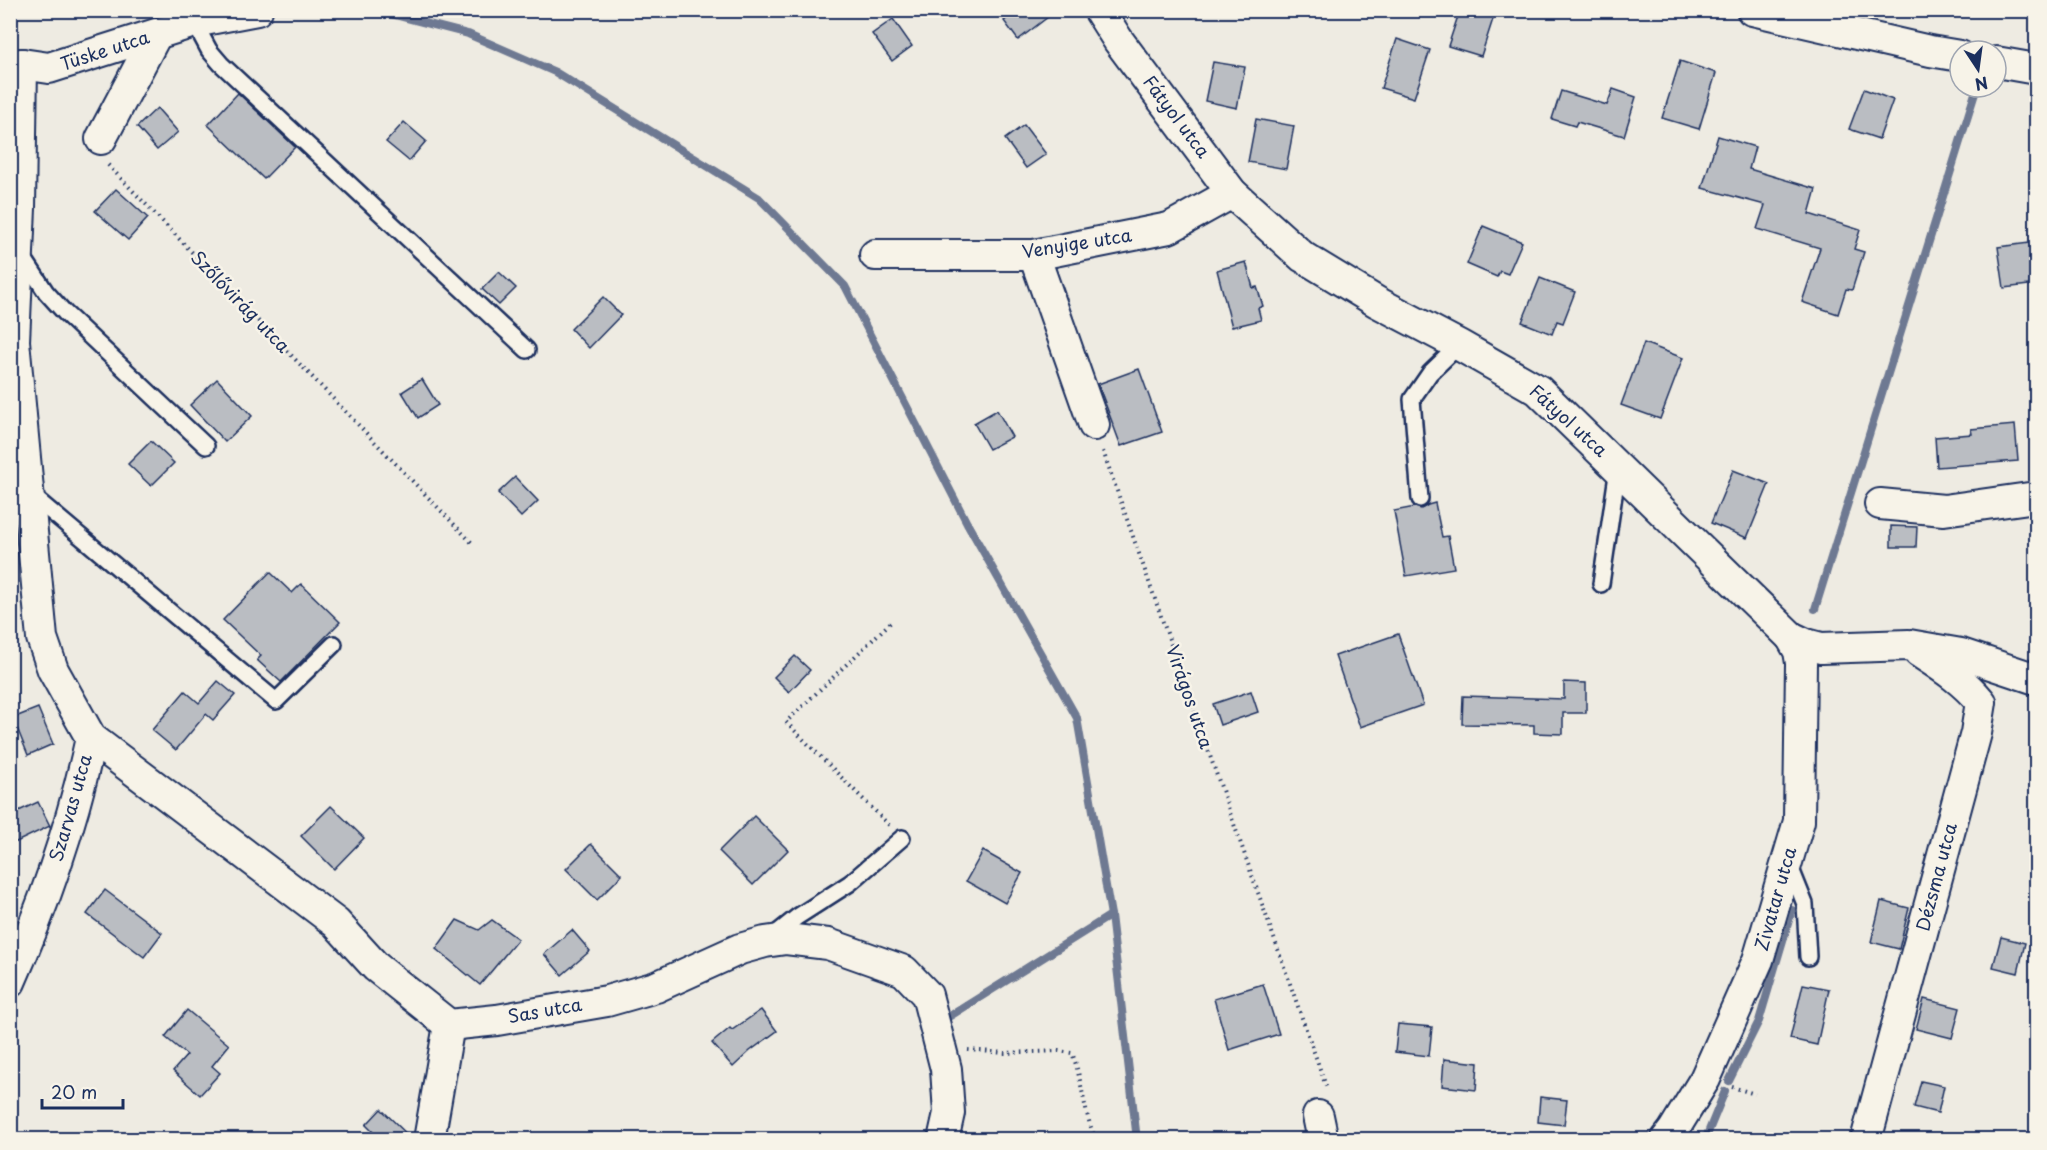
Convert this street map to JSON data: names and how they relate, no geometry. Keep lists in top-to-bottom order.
{
  "streets": {
    "street": [
      "Tüske utca",
      "Fátyol utca",
      "Venyige utca",
      "Szarvas utca",
      "Dézsma utca",
      "Zivatar utca",
      "Sas utca"
    ],
    "path": ["Szőlővirág utca", "Virágos utca"]
  },
  "crossings": [
    ["Tüske utca", "Szarvas utca"],
    ["Fátyol utca", "Venyige utca"],
    ["Fátyol utca", "Dézsma utca"],
    ["Fátyol utca", "Zivatar utca"]
  ],
  "scale_bar": "20 m",
  "north": "bottom"
}
